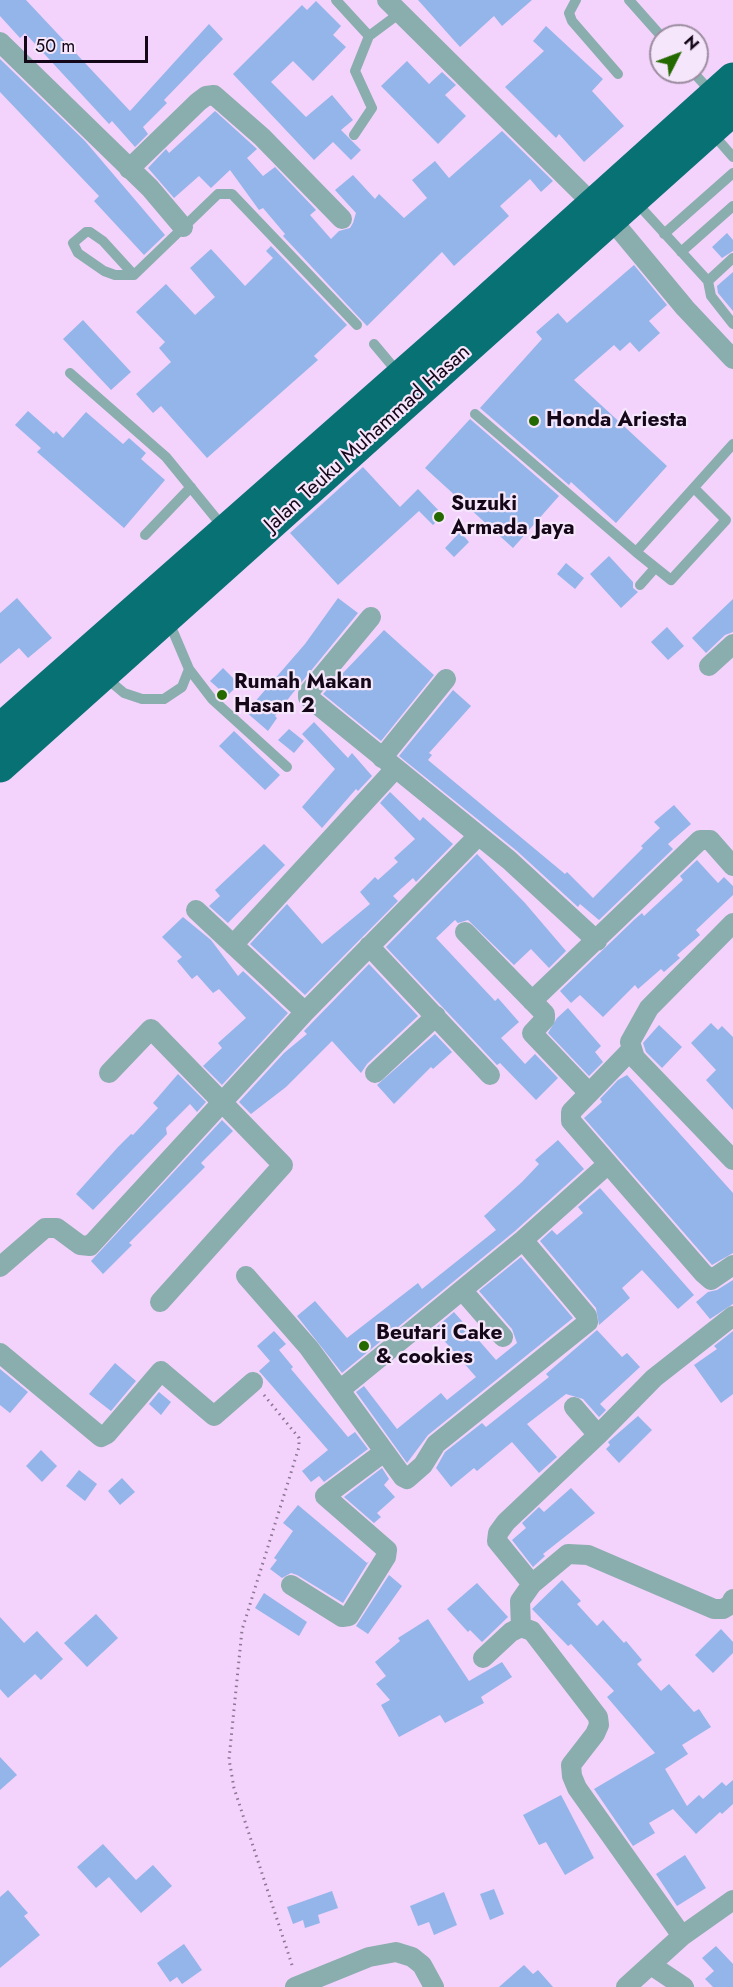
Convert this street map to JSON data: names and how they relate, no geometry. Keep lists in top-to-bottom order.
{
  "streets": {
    "highway": ["Jalan Teuku Muhammad Hasan"]
  },
  "places": [
    "Honda Ariesta",
    "Suzuki Armada Jaya",
    "Rumah Makan Hasan 2",
    "Beutari Cake & cookies"
  ],
  "scale_bar": "50 m",
  "north": "top right"
}
